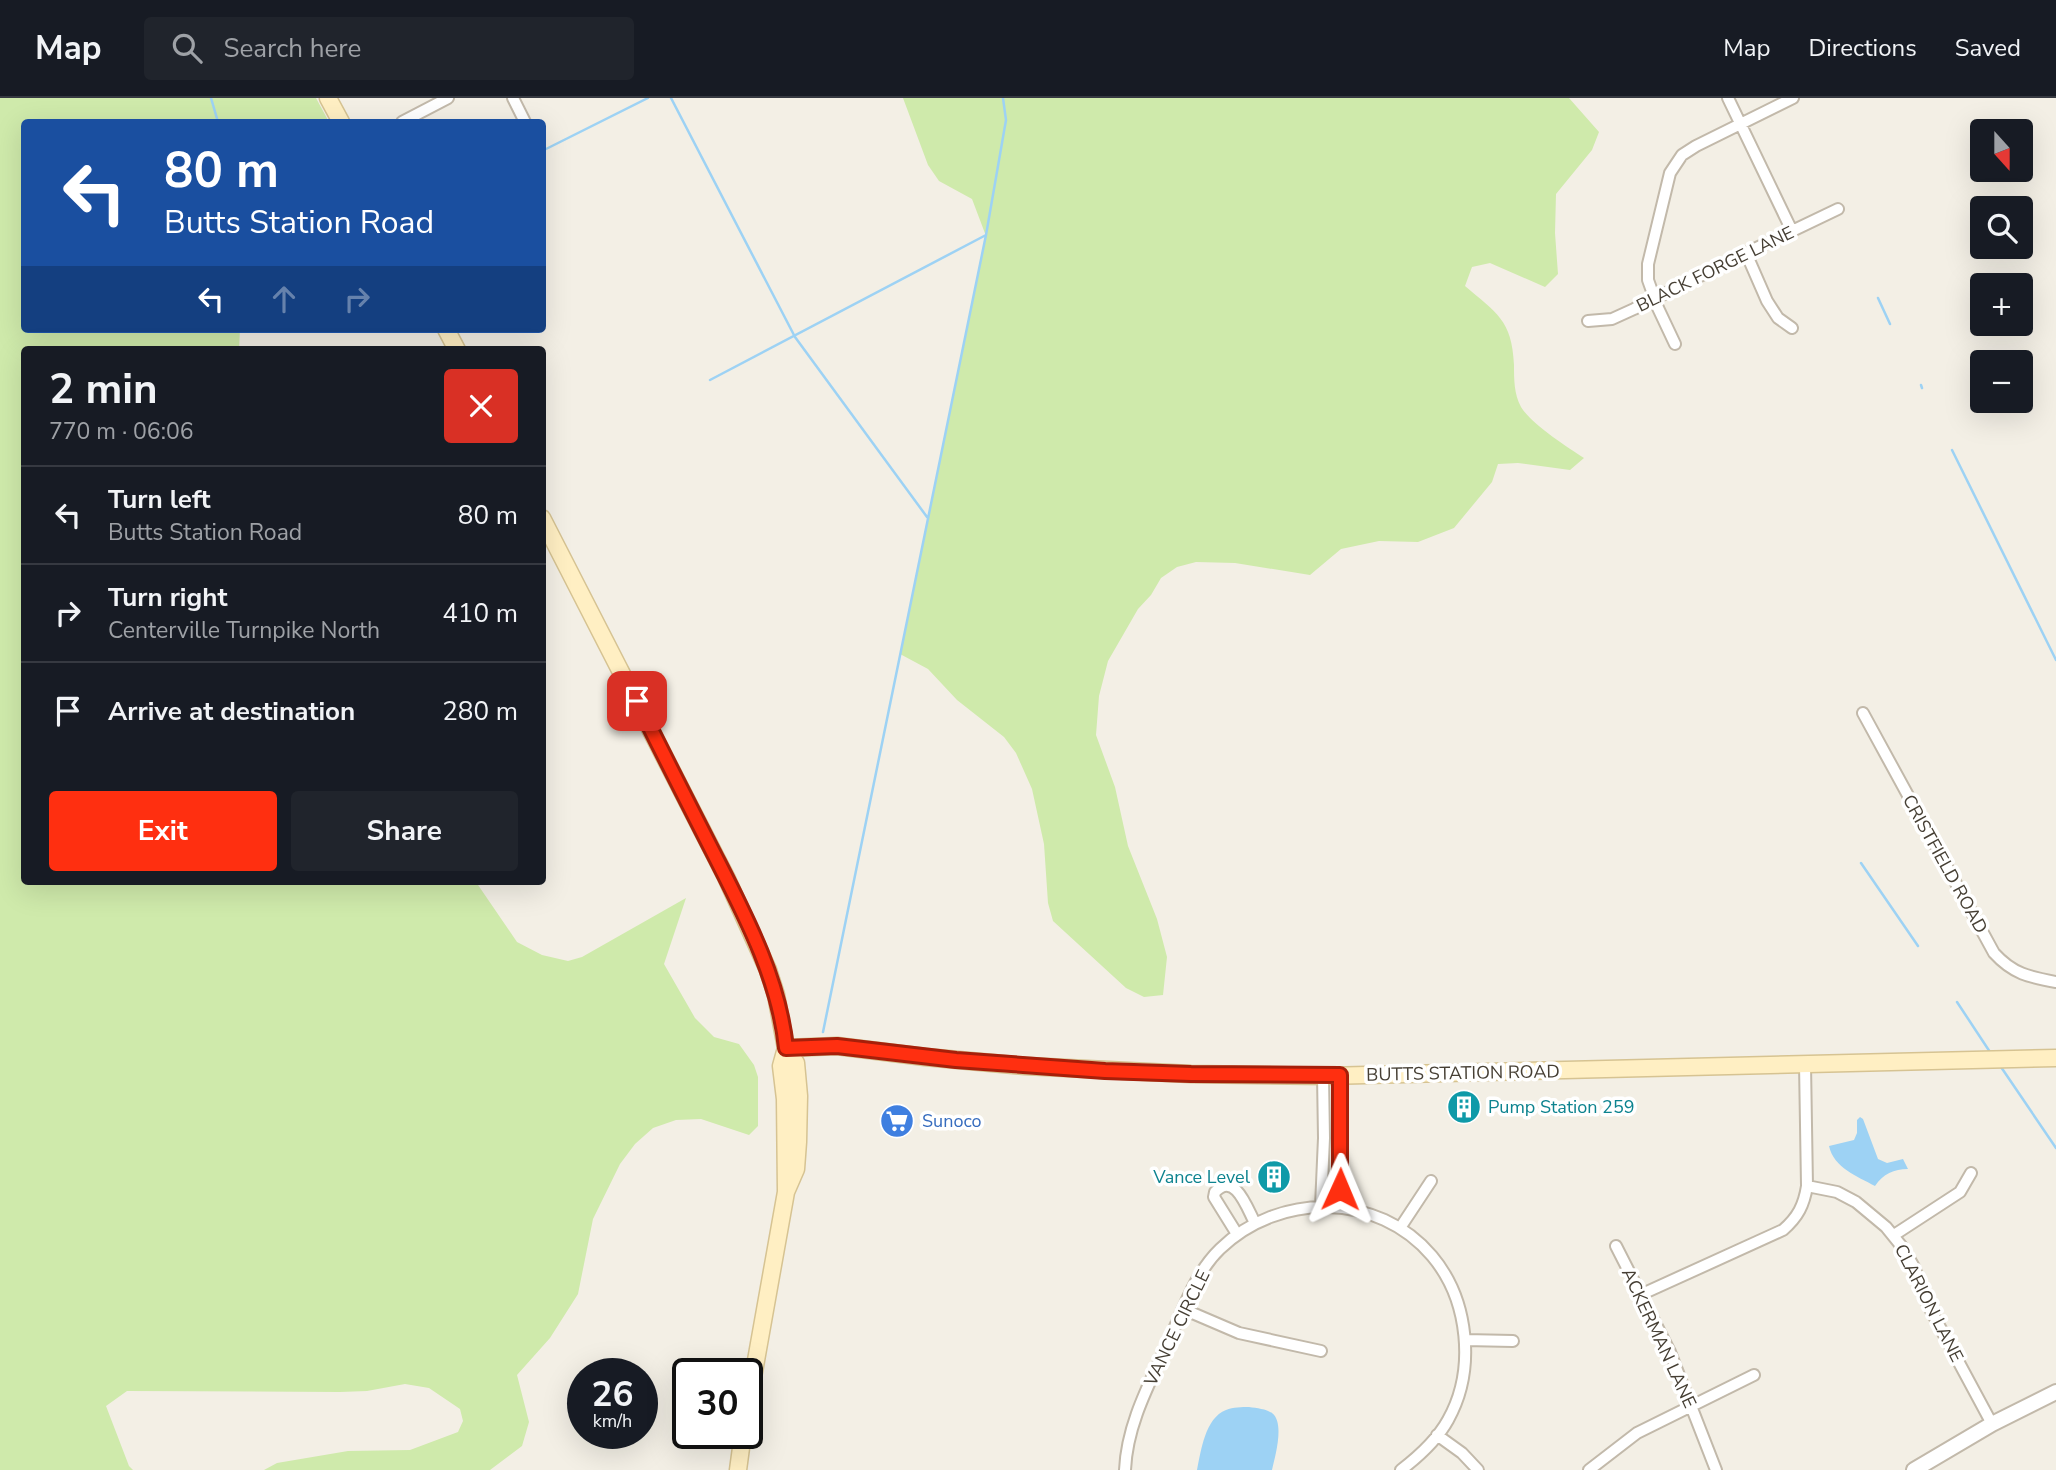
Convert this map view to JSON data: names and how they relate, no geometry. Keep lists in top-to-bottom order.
{
  "streets": {
    "main road": ["BUTTS STATION ROAD"],
    "street": [
      "BLACK FORGE LANE",
      "CRISTFIELD ROAD",
      "CLARION LANE",
      "VANCE CIRCLE",
      "ACKERMAN LANE"
    ]
  },
  "places": {
    "building": ["Pump Station 259", "Vance Level"],
    "supermarket": ["Sunoco"]
  },
  "north": "bottom",
  "page": {
    "header": "Map",
    "search": "Search here",
    "nav": ["Map", "Directions", "Saved"],
    "map_buttons": ["+", "−"],
    "turn": ["80 m", "Butts Station Road"],
    "heading": ["2 min", "770 m · 06:06"],
    "list": [
      {
        "name": "Turn left",
        "note": "Butts Station Road",
        "value": "80 m"
      },
      {
        "name": "Turn right",
        "note": "Centerville Turnpike North",
        "value": "410 m"
      },
      {
        "name": "Arrive at destination",
        "value": "280 m"
      }
    ],
    "buttons": ["Exit", "Share"],
    "speed": "26 km/h",
    "limit": "30"
  }
}
